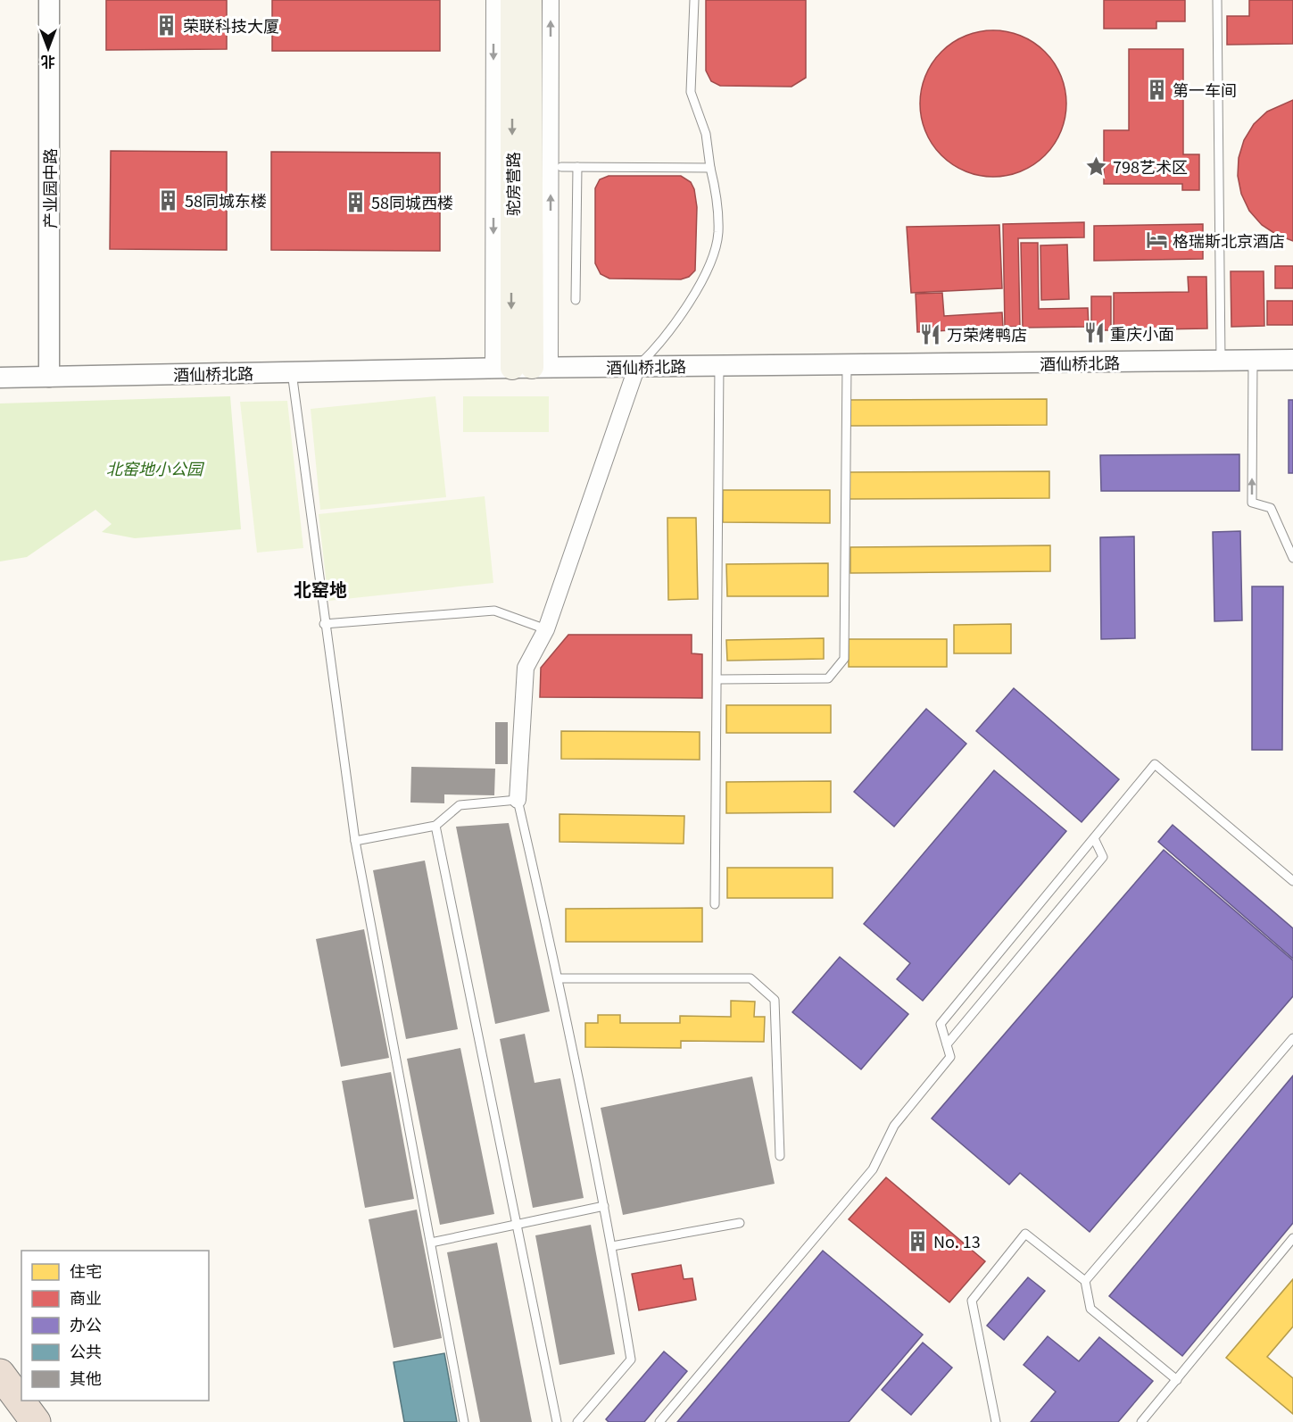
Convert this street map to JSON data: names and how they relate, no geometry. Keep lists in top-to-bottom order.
{
  "streets": {
    "main road": ["驼房营路"],
    "street": ["产业园中路", "酒仙桥北路"]
  },
  "crossings": [
    ["驼房营路", "酒仙桥北路"],
    ["产业园中路", "酒仙桥北路"]
  ],
  "districts": ["北窑地"],
  "parks": ["北窑地小公园"],
  "places": {
    "building": [
      "荣联科技大厦",
      "第一车间",
      "58同城东楼",
      "58同城西楼",
      "No. 13"
    ],
    "place": ["798艺术区"],
    "hotel": ["格瑞斯北京酒店"],
    "restaurant": ["重庆小面", "万荣烤鸭店"]
  },
  "legend": [
    "住宅",
    "商业",
    "办公",
    "公共",
    "其他"
  ],
  "north": "bottom"
}
